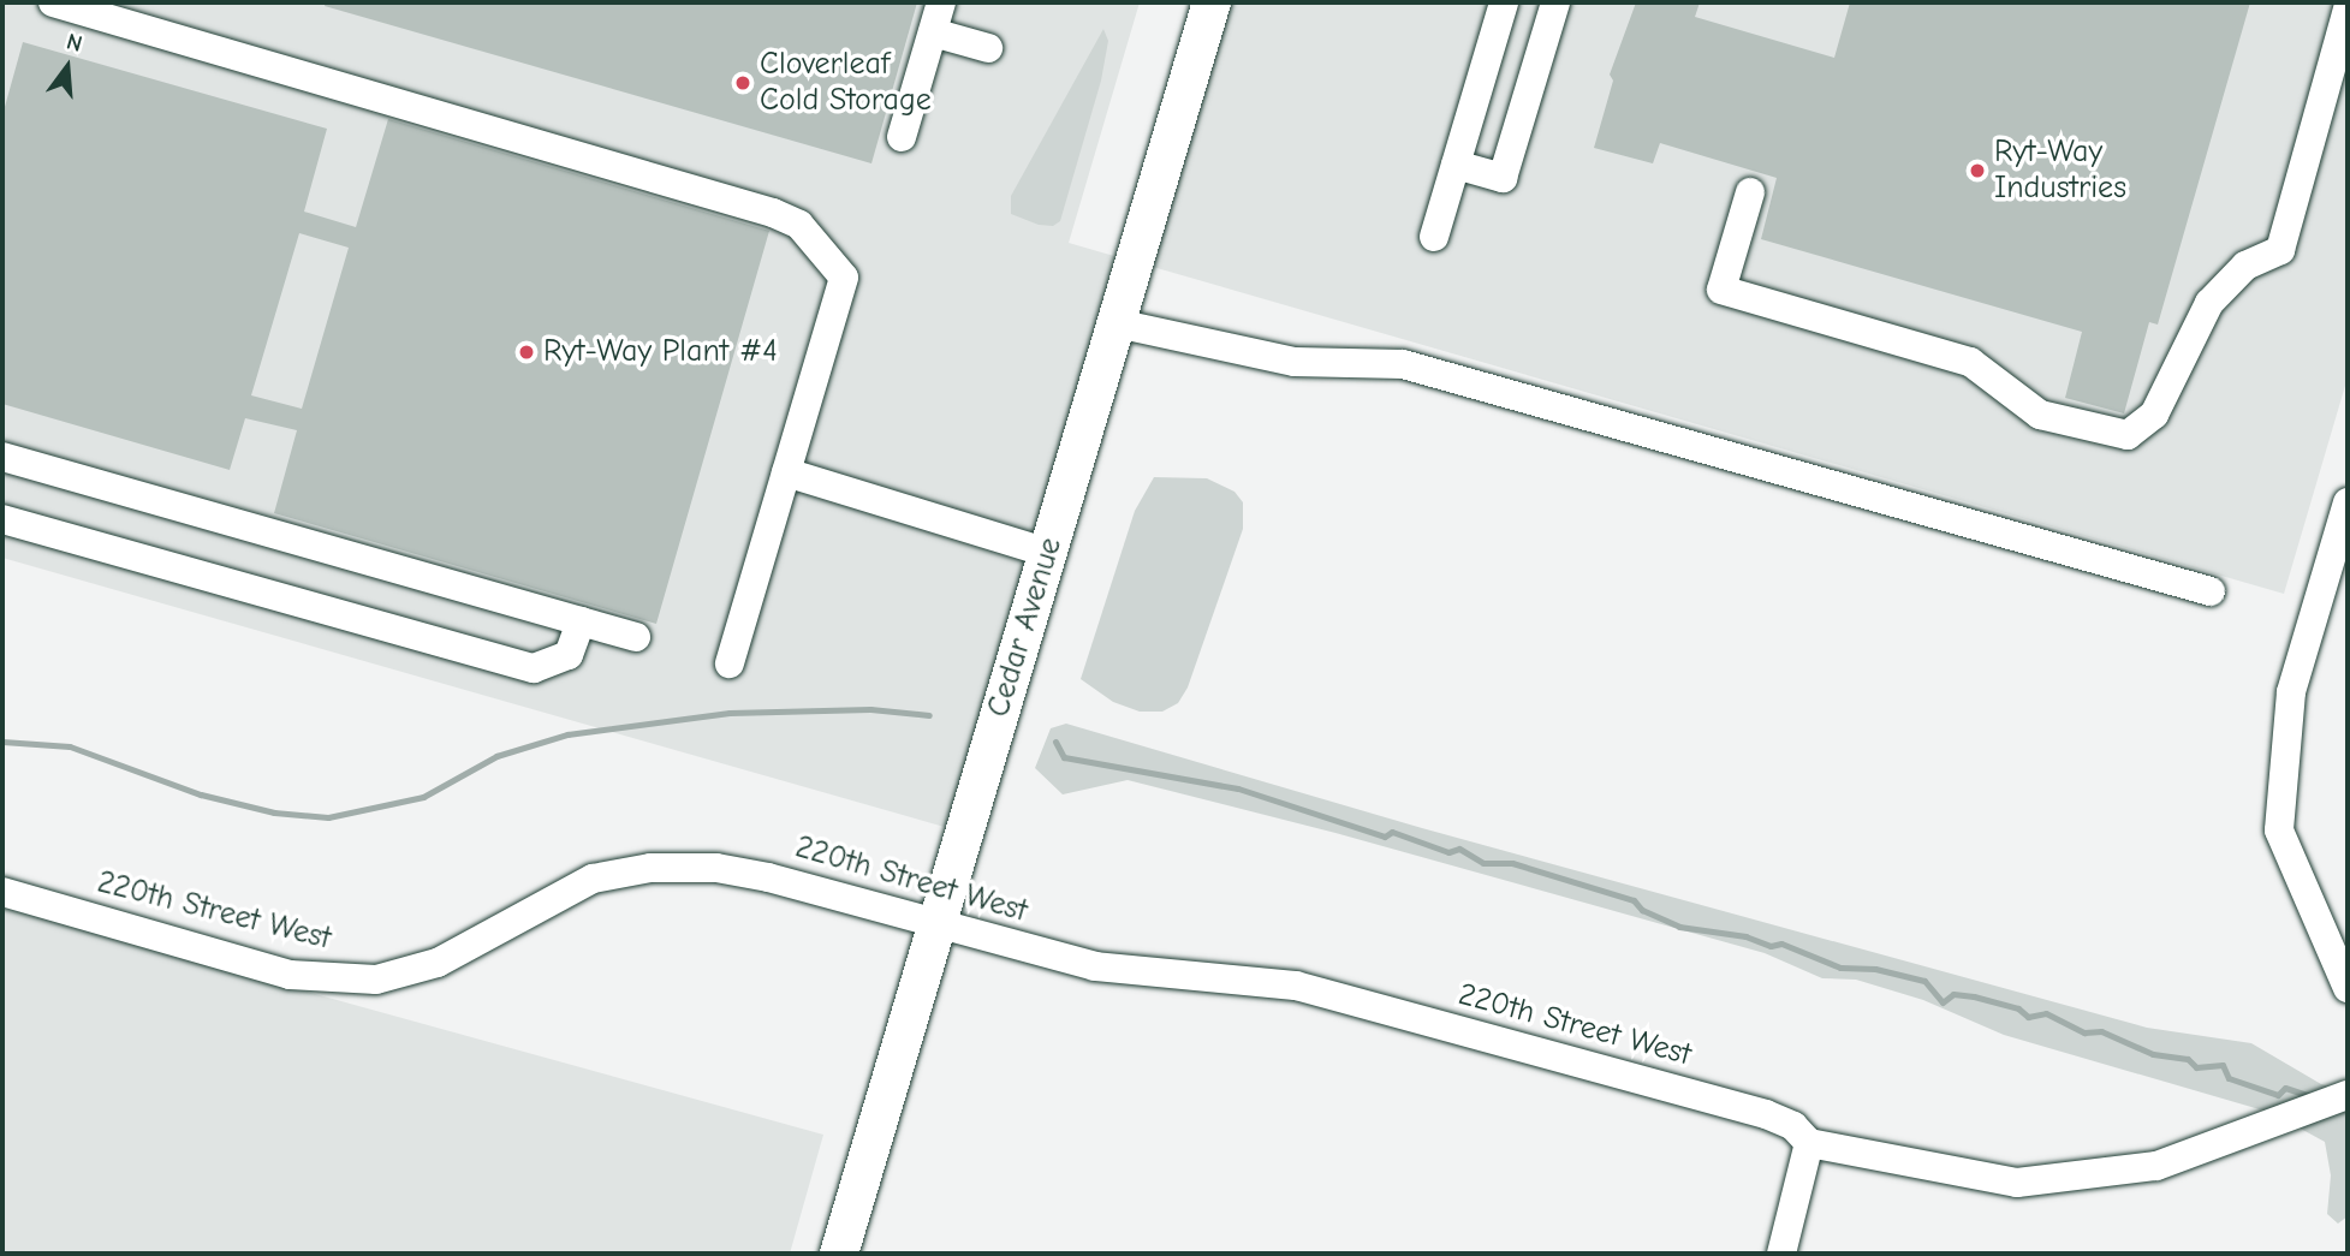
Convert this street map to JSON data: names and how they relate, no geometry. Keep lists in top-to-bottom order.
{
  "streets": {
    "main road": ["Cedar Avenue"],
    "street": ["220th Street West"]
  },
  "crossings": [
    ["Cedar Avenue", "220th Street West"]
  ],
  "places": ["Cloverleaf Cold Storage", "Ryt-Way Industries", "Ryt-Way Plant #4"],
  "north": "top"
}
